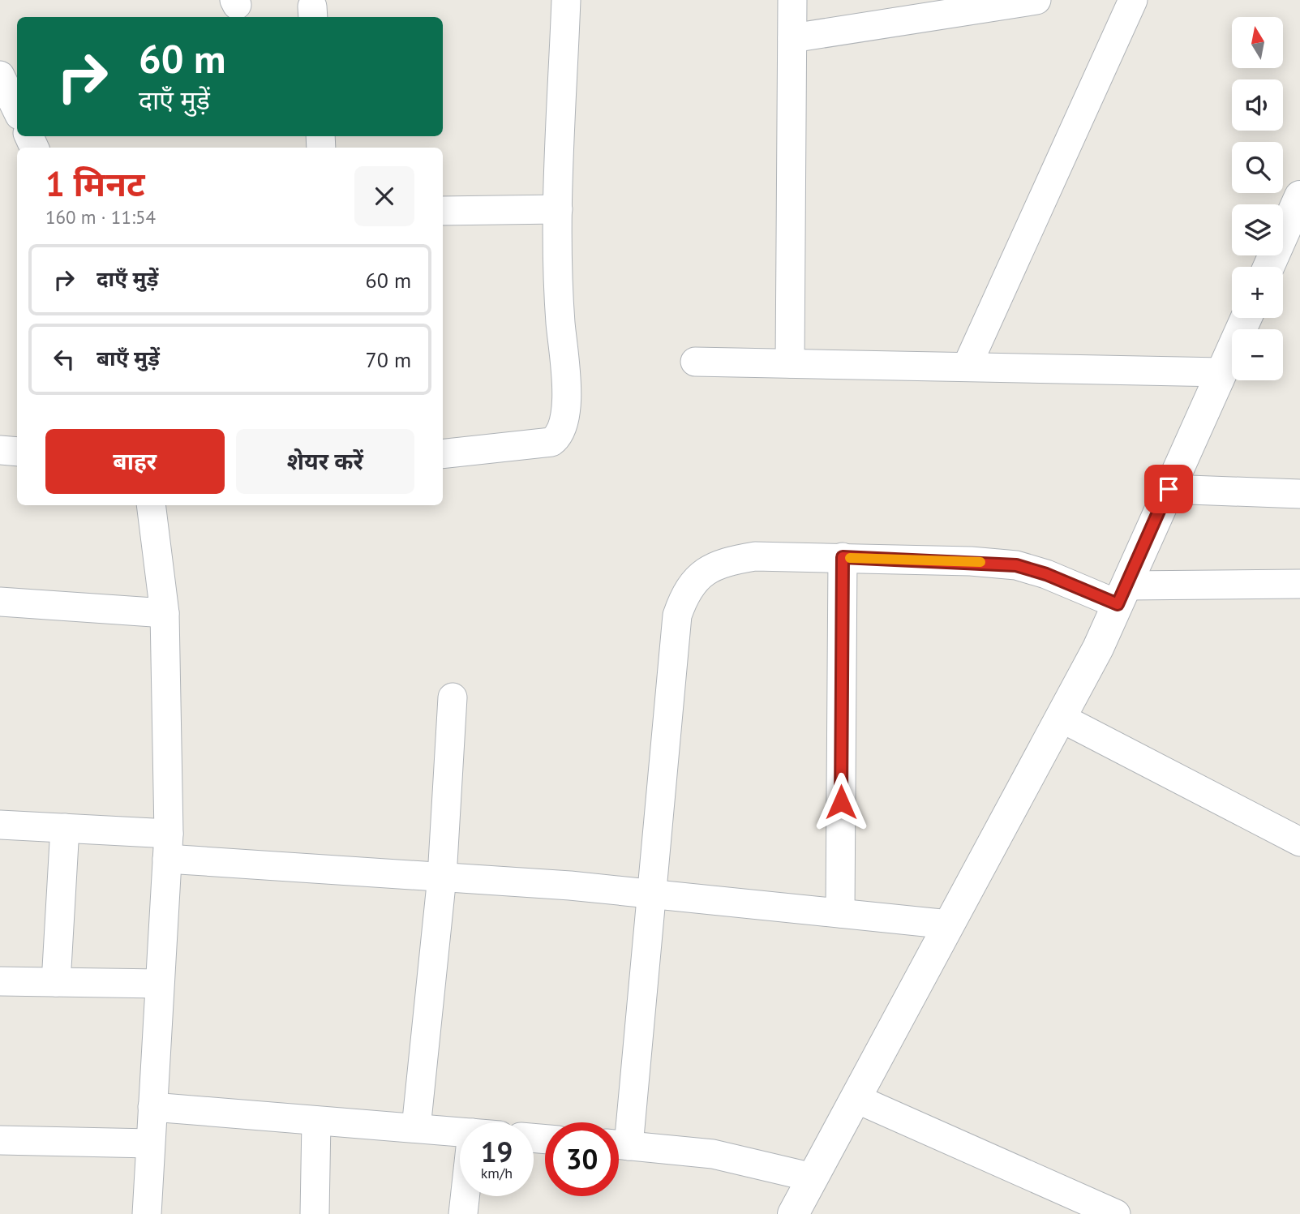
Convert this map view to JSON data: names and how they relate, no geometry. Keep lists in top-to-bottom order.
{
  "north": "top",
  "page": {
    "map_buttons": ["+", "−"],
    "turn": ["60 m", "दाएँ मुड़ें"],
    "heading": ["1 मिनट", "160 m · 11:54"],
    "list": [
      {
        "name": "दाएँ मुड़ें",
        "value": "60 m"
      },
      {
        "name": "बाएँ मुड़ें",
        "value": "70 m"
      }
    ],
    "buttons": ["बाहर", "शेयर करें"],
    "speed": "19 km/h",
    "limit": "30"
  }
}
